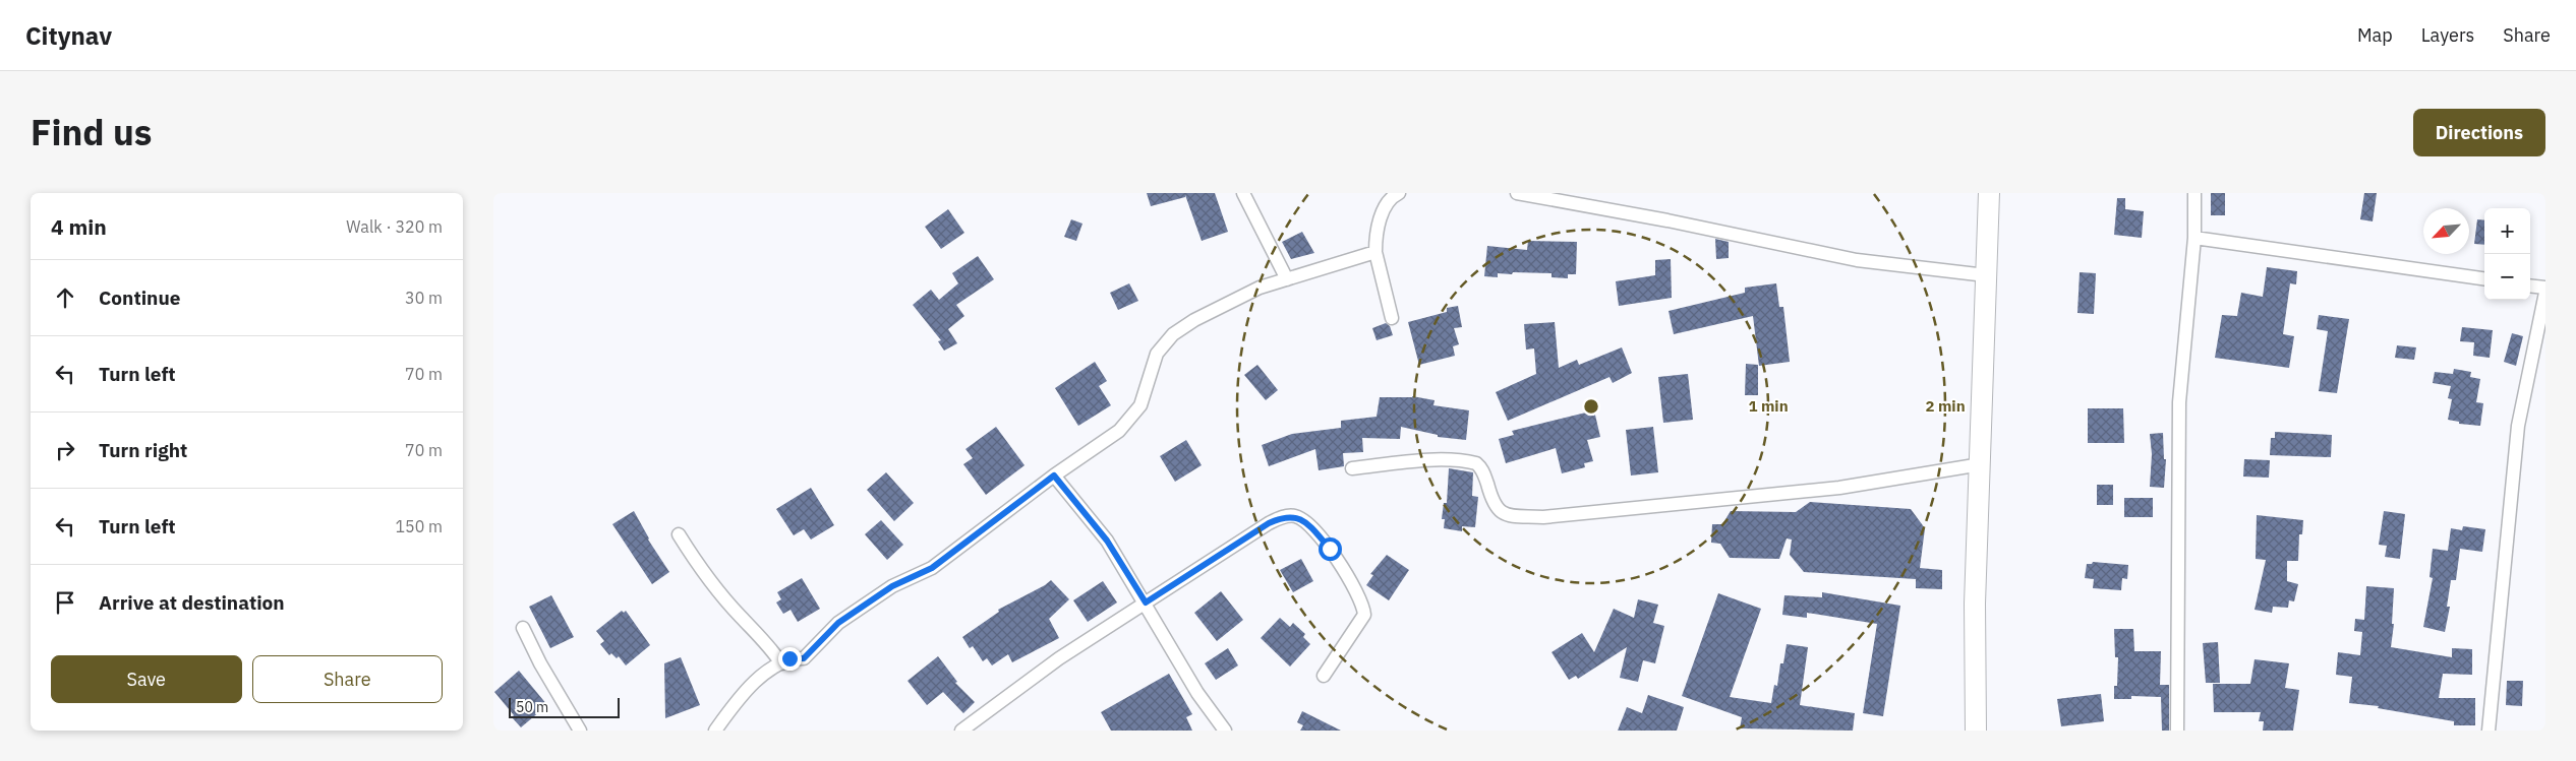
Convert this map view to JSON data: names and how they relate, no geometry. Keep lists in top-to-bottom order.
{
  "scale_bar": "50 m",
  "north": "bottom left",
  "page": {
    "header": "Citynav",
    "nav": ["Map", "Layers", "Share"],
    "title": "Find us",
    "buttons": [
      "Directions",
      ["Save", "Share"]
    ],
    "heading": ["4 min", "Walk · 320 m"],
    "map_buttons": ["+", "−"],
    "list": [
      ["Continue", "30 m"],
      ["Turn left", "70 m"],
      ["Turn right", "70 m"],
      ["Turn left", "150 m"],
      "Arrive at destination"
    ],
    "scale": "50 m"
  },
  "rings": ["1 min", "2 min"]
}
